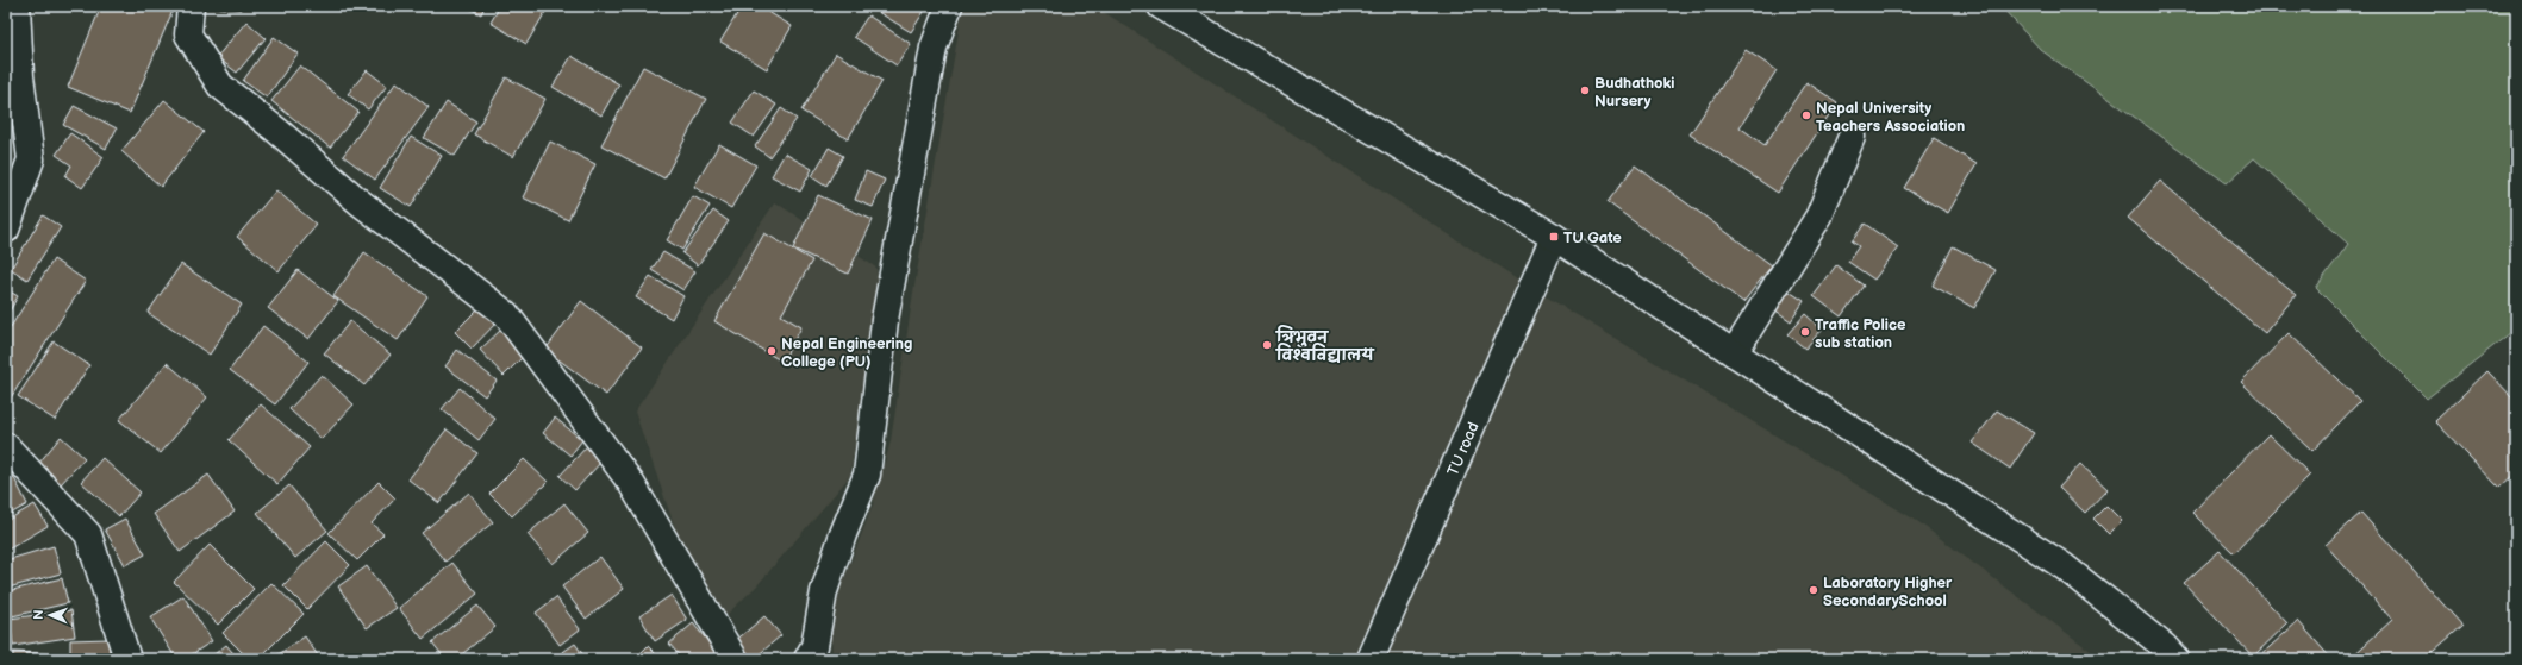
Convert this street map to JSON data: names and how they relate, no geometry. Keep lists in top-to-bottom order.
{
  "streets": {
    "street": ["TU road"]
  },
  "places": {
    "other": [
      "Budhathoki Nursery",
      "Nepal University Teachers Association",
      "Traffic Police sub station",
      "त्रिभुवन विश्वविद्यालय",
      "Nepal Engineering College (PU)",
      "Laboratory Higher SecondarySchool"
    ],
    "transit": ["TU Gate"]
  },
  "north": "left"
}
